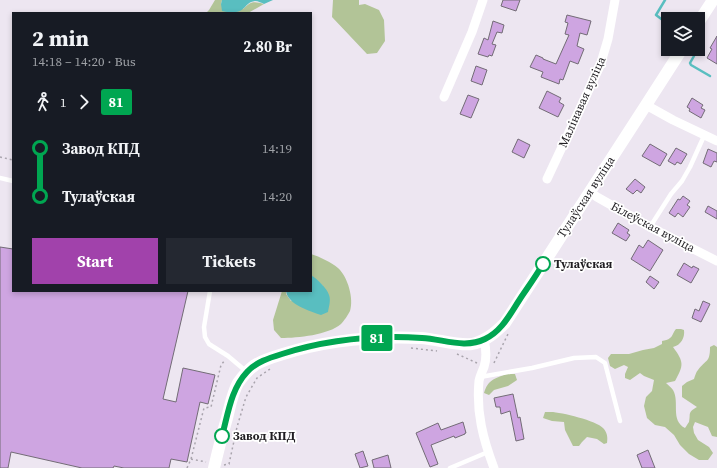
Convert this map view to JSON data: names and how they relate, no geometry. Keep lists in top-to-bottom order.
{
  "streets": {
    "main road": ["Тулаўская вуліца"],
    "street": ["Малінавая вуліца", "Білеўская вуліца"]
  },
  "crossings": [
    ["Тулаўская вуліца", "Білеўская вуліца"]
  ],
  "places": ["Тулаўская", "Завод КПД"],
  "lines": ["bus line 81"],
  "page": {
    "on_map": "81",
    "heading": ["2 min", "14:18 – 14:20 · Bus", "2.80 Br"],
    "legs": ["1", "81"],
    "list": [
      {
        "name": "Завод КПД",
        "value": "14:19"
      },
      {
        "name": "Тулаўская",
        "value": "14:20"
      }
    ],
    "buttons": ["Start", "Tickets"]
  }
}
